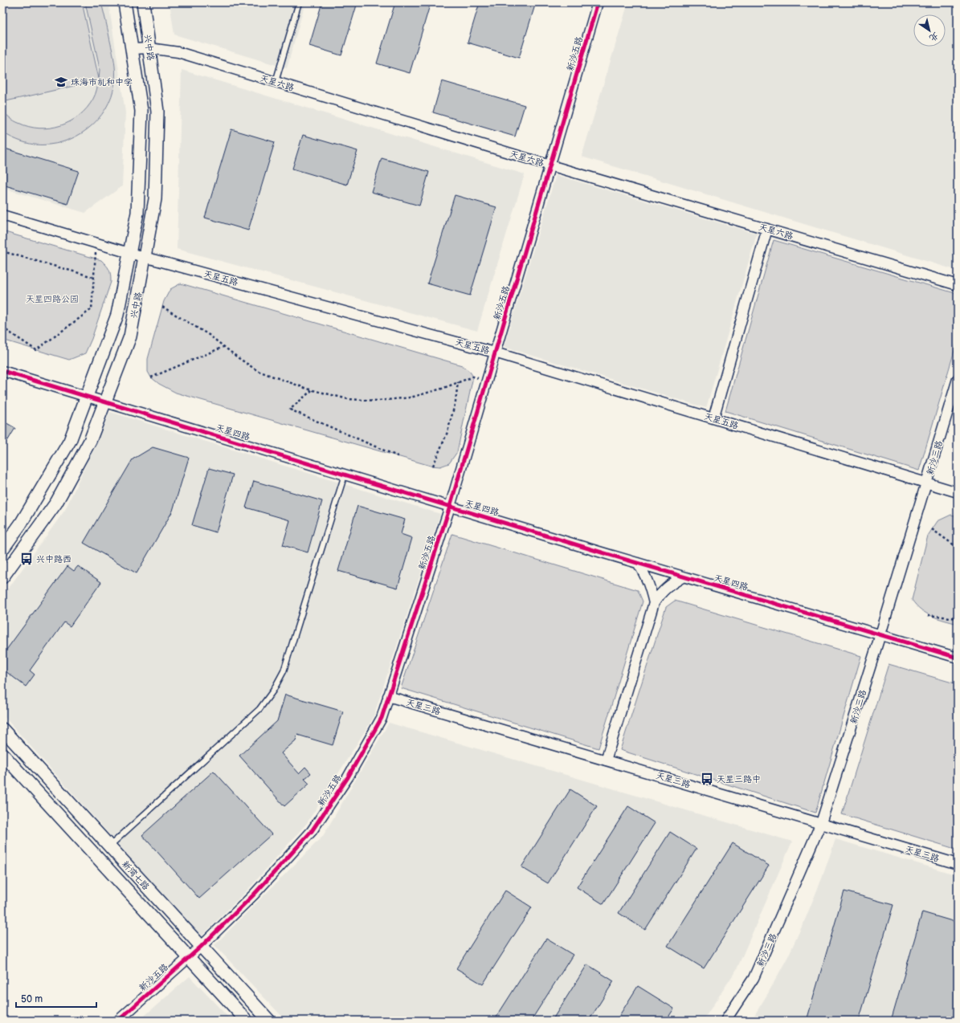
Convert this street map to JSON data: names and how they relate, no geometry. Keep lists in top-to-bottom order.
{
  "streets": {
    "street": [
      "兴中路",
      "新沙五路",
      "天星六路",
      "天星五路",
      "天星四路",
      "新沙三路",
      "天星三路",
      "新湾七路"
    ]
  },
  "crossings": [
    ["兴中路", "天星六路"],
    ["兴中路", "天星五路"],
    ["兴中路", "天星四路"],
    ["新沙五路", "天星六路"],
    ["新沙五路", "天星五路"],
    ["新沙五路", "天星四路"],
    ["新沙五路", "天星三路"],
    ["新沙五路", "新湾七路"],
    ["天星五路", "新沙三路"],
    ["天星四路", "新沙三路"],
    ["新沙三路", "天星三路"]
  ],
  "parks": ["天星四路公园"],
  "places": {
    "school or university": ["珠海市礼和中学"],
    "bus stop": ["兴中路西", "天星三路中"]
  },
  "scale_bar": "50 m",
  "north": "bottom right"
}
